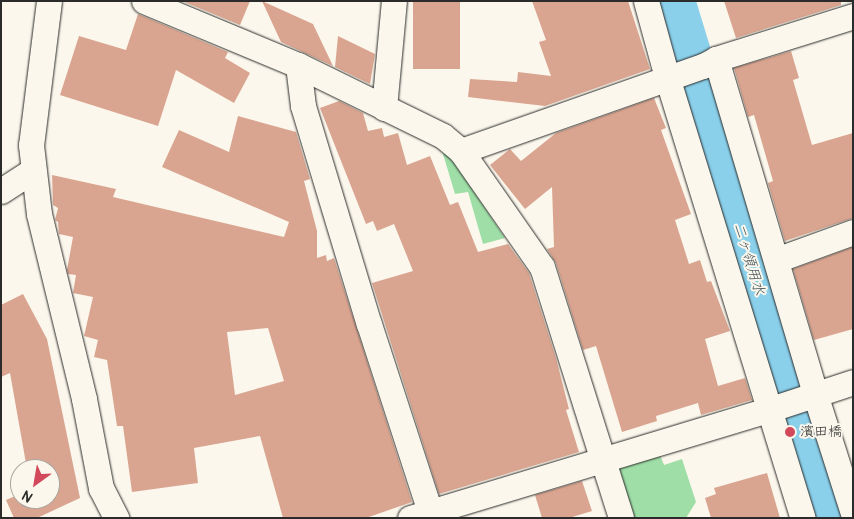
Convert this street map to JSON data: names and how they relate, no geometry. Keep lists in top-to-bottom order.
{
  "water": ["二ヶ領用水"],
  "places": ["濱田橋"],
  "north": "bottom left"
}
